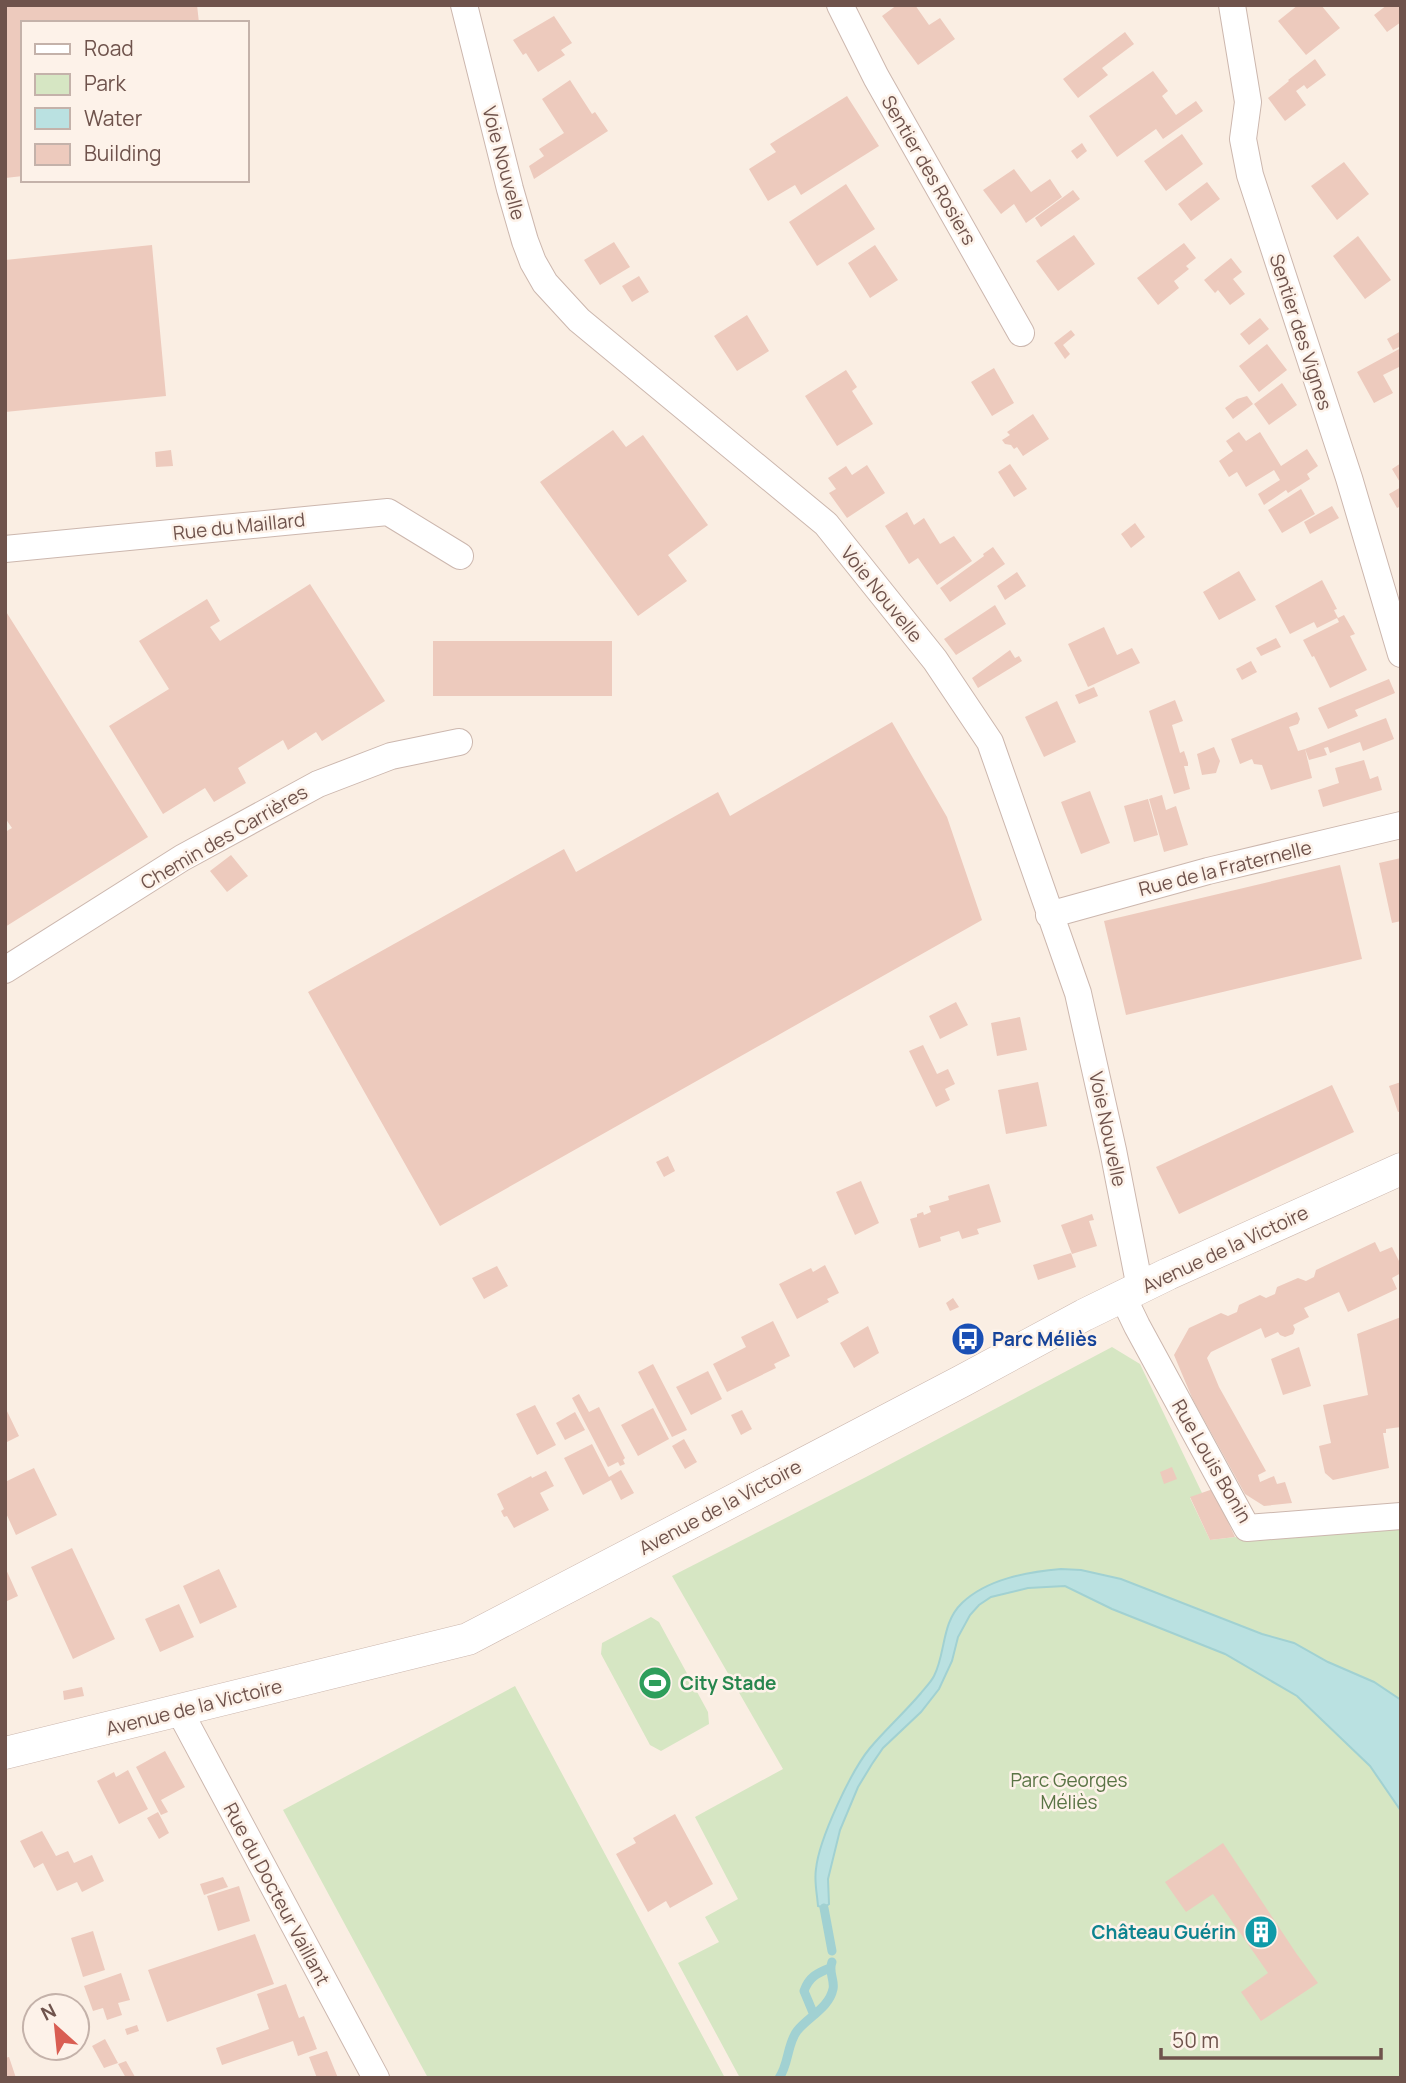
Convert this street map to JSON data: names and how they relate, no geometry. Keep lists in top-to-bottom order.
{
  "streets": {
    "street": [
      "Voie Nouvelle",
      "Sentier des Rosiers",
      "Sentier des Vignes",
      "Rue du Maillard",
      "Chemin des Carrières",
      "Rue de la Fraternelle",
      "Avenue de la Victoire",
      "Rue Louis Bonin",
      "Rue du Docteur Vaillant"
    ]
  },
  "crossings": [
    ["Voie Nouvelle", "Rue de la Fraternelle"],
    ["Voie Nouvelle", "Avenue de la Victoire"],
    ["Voie Nouvelle", "Rue Louis Bonin"],
    ["Avenue de la Victoire", "Rue Louis Bonin"],
    ["Avenue de la Victoire", "Rue du Docteur Vaillant"]
  ],
  "parks": ["Parc Georges Méliès"],
  "places": {
    "bus stop": ["Parc Méliès"],
    "sports": ["City Stade"],
    "building": ["Château Guérin"]
  },
  "legend": [
    "Road",
    "Park",
    "Water",
    "Building"
  ],
  "scale_bar": "50 m",
  "north": "top left"
}
